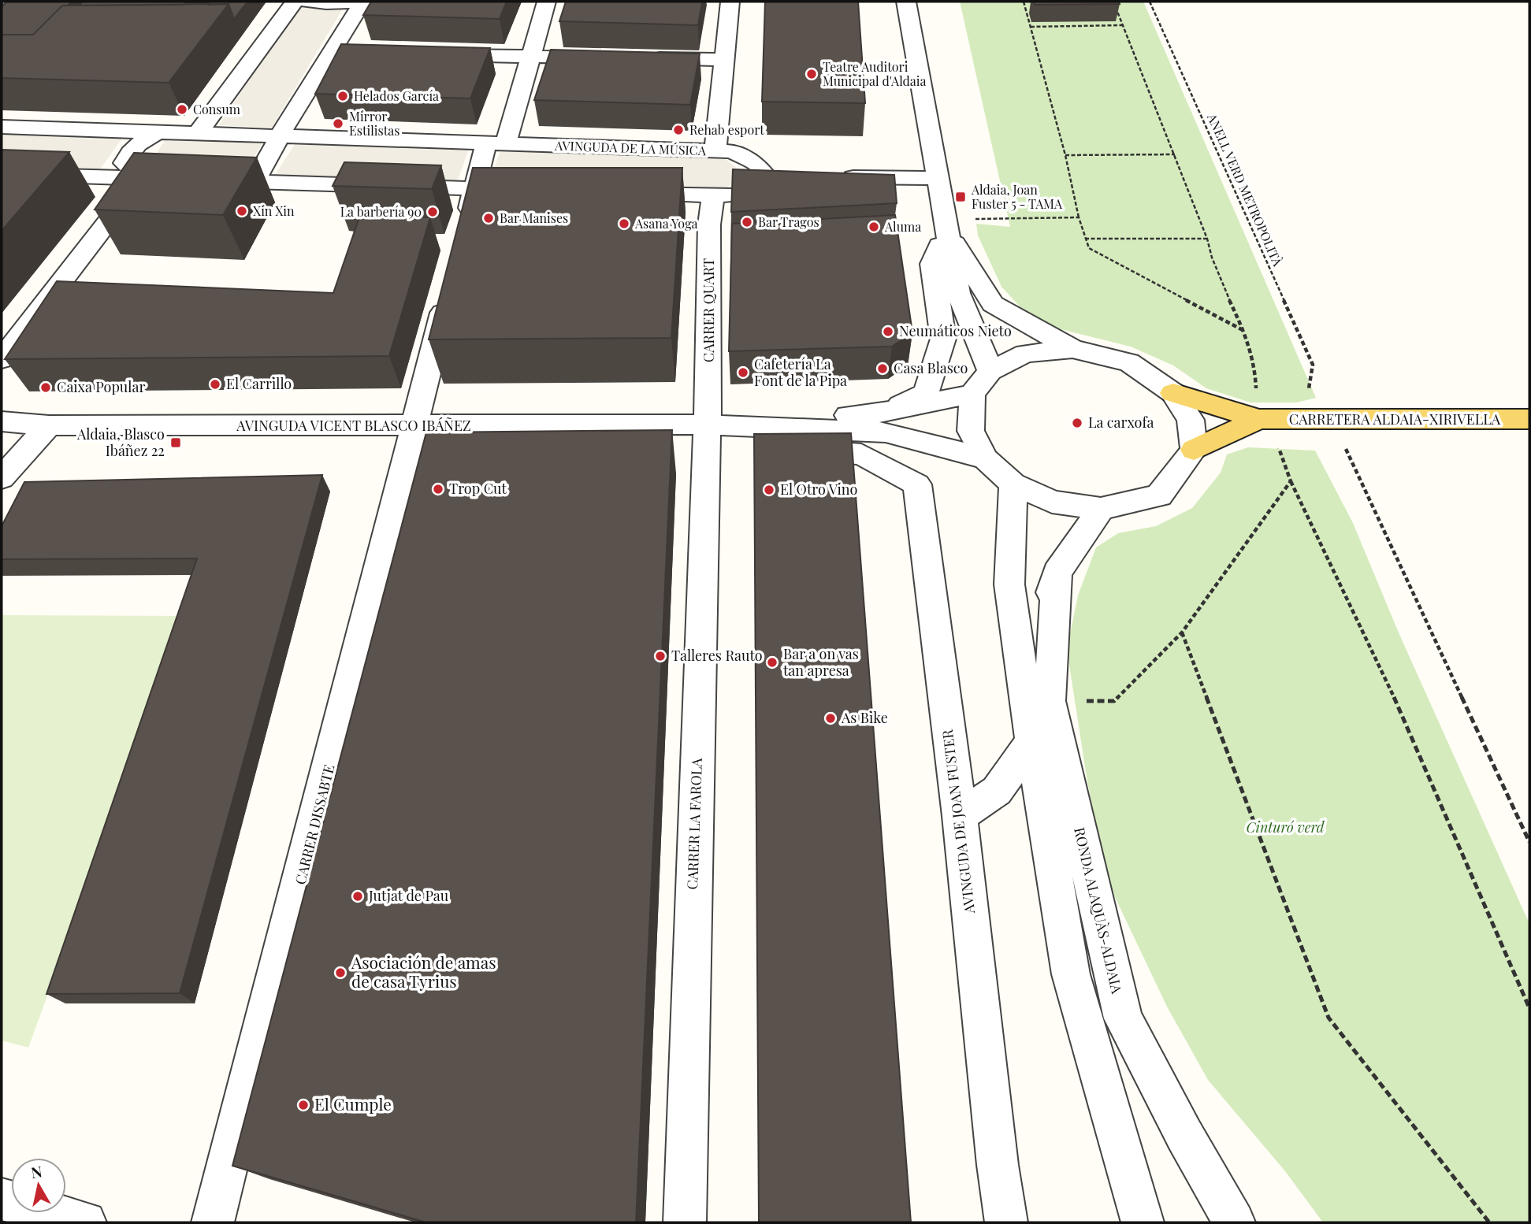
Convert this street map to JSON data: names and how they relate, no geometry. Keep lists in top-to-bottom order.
{
  "streets": {
    "main road": ["CARRETERA ALDAIA-XIRIVELLA"],
    "street": [
      "AVINGUDA DE LA MÚSICA",
      "CARRER QUART",
      "AVINGUDA VICENT BLASCO IBÁÑEZ",
      "AVINGUDA DE JOAN FUSTER",
      "CARRER LA FAROLA",
      "CARRER DISSABTE",
      "RONDA ALAQUÀS-ALDAIA"
    ],
    "path": ["ANELL VERD METROPOLITÀ"]
  },
  "crossings": [
    ["AVINGUDA DE LA MÚSICA", "CARRER QUART"],
    ["CARRER QUART", "AVINGUDA VICENT BLASCO IBÁÑEZ"],
    ["CARRER QUART", "AVINGUDA DE JOAN FUSTER"],
    ["CARRER QUART", "CARRER LA FAROLA"],
    ["CARRETERA ALDAIA-XIRIVELLA", "AVINGUDA VICENT BLASCO IBÁÑEZ"],
    ["CARRETERA ALDAIA-XIRIVELLA", "RONDA ALAQUÀS-ALDAIA"],
    ["AVINGUDA VICENT BLASCO IBÁÑEZ", "AVINGUDA DE JOAN FUSTER"],
    ["AVINGUDA VICENT BLASCO IBÁÑEZ", "CARRER LA FAROLA"],
    ["AVINGUDA VICENT BLASCO IBÁÑEZ", "CARRER DISSABTE"],
    ["AVINGUDA VICENT BLASCO IBÁÑEZ", "RONDA ALAQUÀS-ALDAIA"],
    ["AVINGUDA DE JOAN FUSTER", "CARRER LA FAROLA"]
  ],
  "parks": ["Cinturó verd"],
  "places": {
    "other": [
      "Teatre Auditori Municipal d'Aldaia",
      "Helados García",
      "Consum",
      "Mirror Estilistas",
      "Rehab esport",
      "Xin Xin",
      "La barbería 90",
      "Bar Manises",
      "Bar Tragos",
      "Asana Yoga",
      "Aluma",
      "Neumáticos Nieto",
      "Casa Blasco",
      "Cafetería La Font de la Pipa",
      "El Carrillo",
      "Caixa Popular",
      "La carxofa",
      "Trop Cut",
      "El Otro Vino",
      "Talleres Rauto",
      "Bar a on vas tan apresa",
      "As Bike",
      "Jutjat de Pau",
      "Asociación de amas de casa Tyrius",
      "El Cumple"
    ],
    "transit": ["Aldaia, Joan Fuster 5 - TAMA", "Aldaia, Blasco Ibáñez 22"]
  },
  "north": "top"
}
